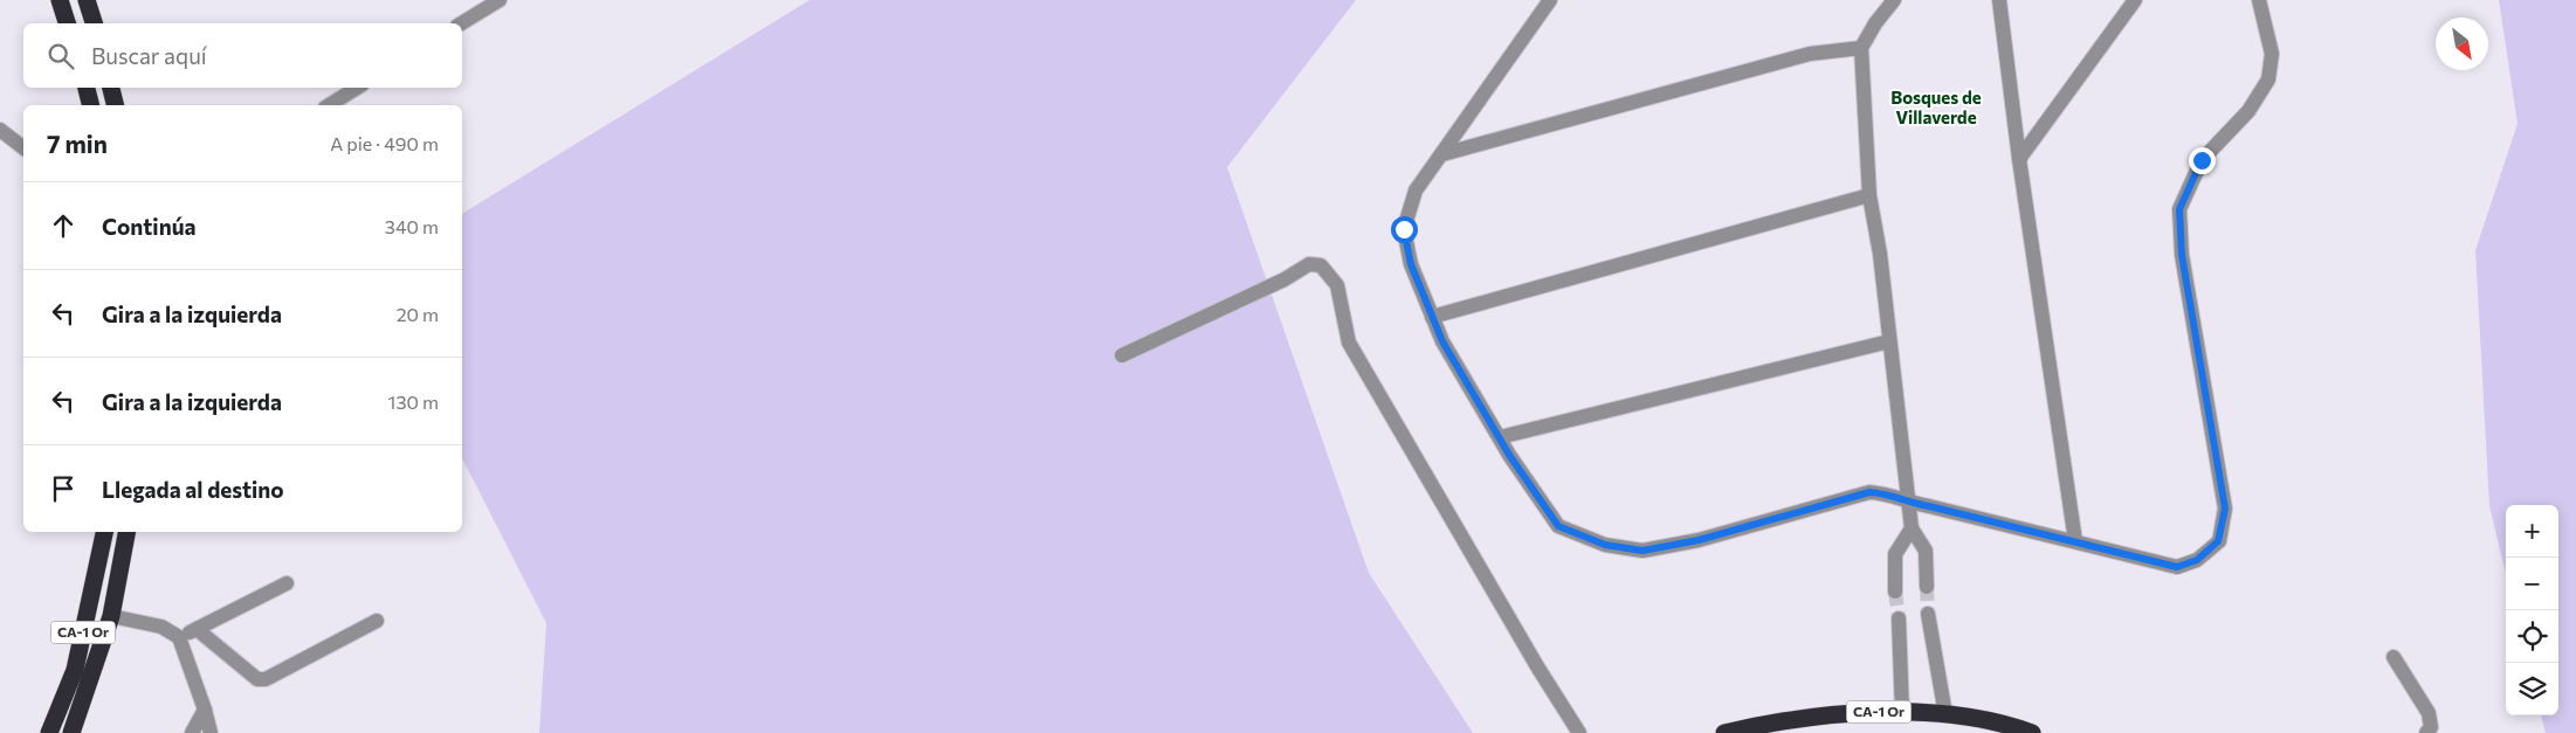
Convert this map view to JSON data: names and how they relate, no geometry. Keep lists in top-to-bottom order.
{
  "streets": {
    "highway": ["CA-1 Or"]
  },
  "districts": ["Bosques de Villaverde"],
  "north": "bottom right",
  "page": {
    "search": "Buscar aquí",
    "heading": ["7 min", "A pie · 490 m"],
    "list": [
      ["Continúa", "340 m"],
      ["Gira a la izquierda", "20 m"],
      ["Gira a la izquierda", "130 m"],
      "Llegada al destino"
    ],
    "map_buttons": ["+", "−"]
  }
}
